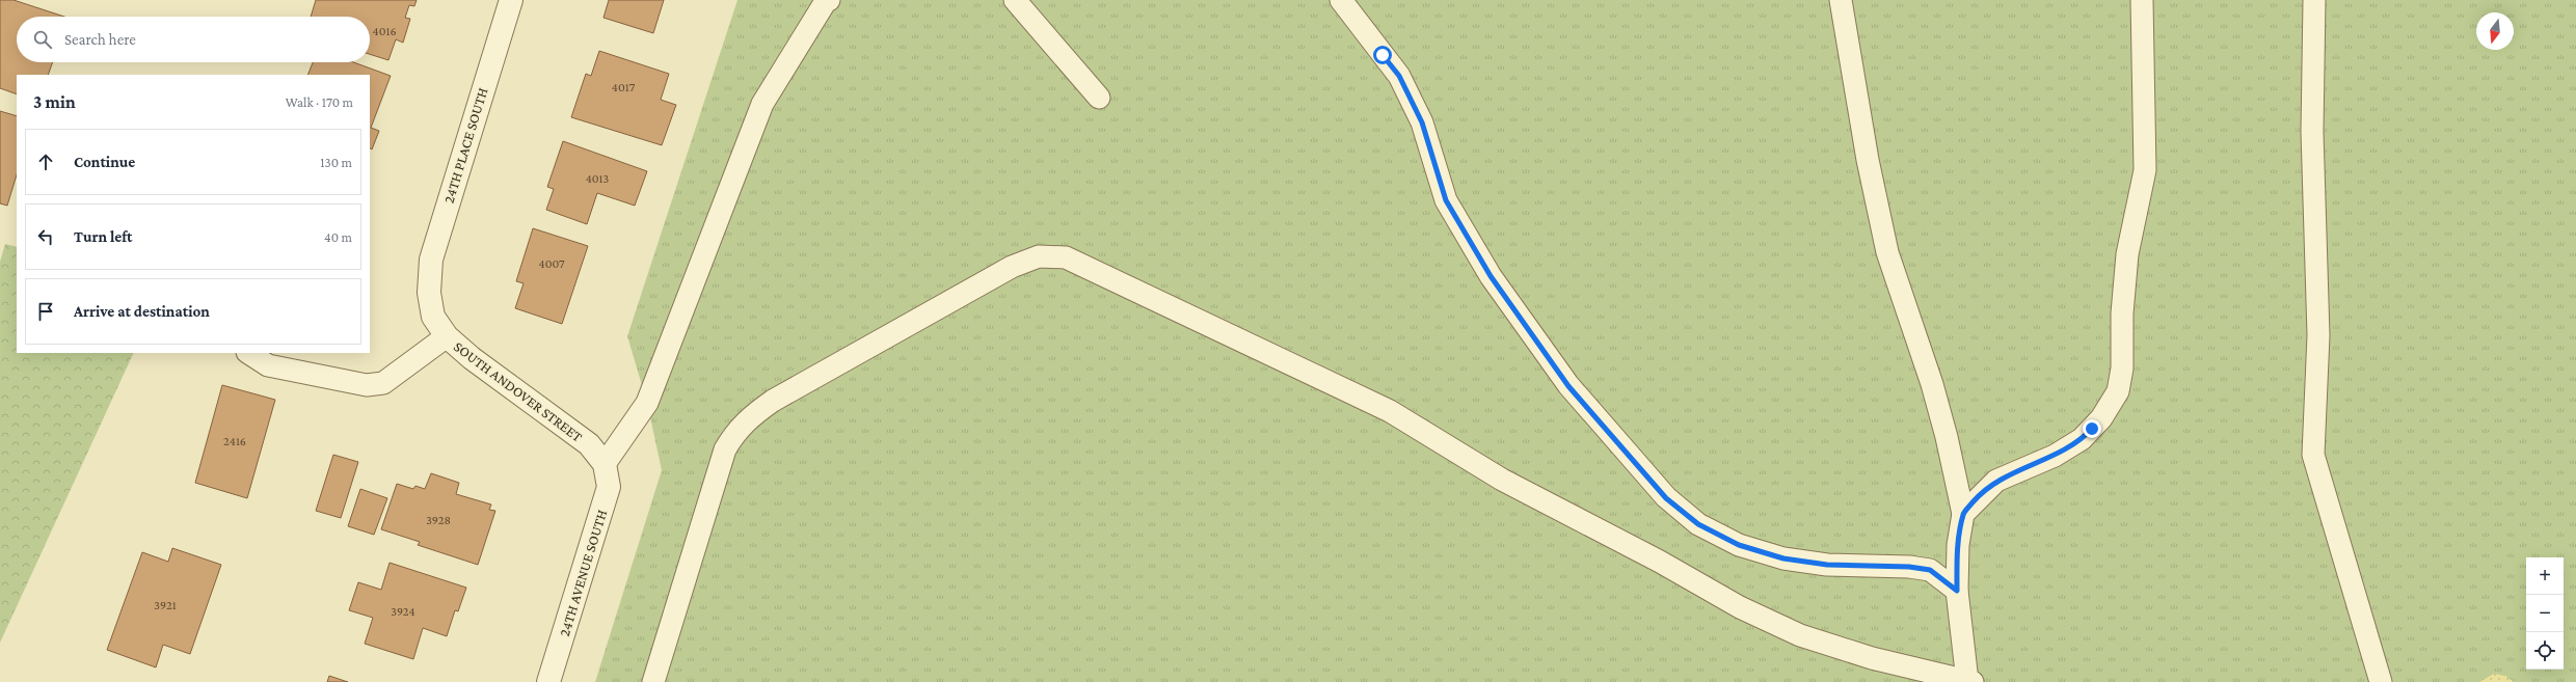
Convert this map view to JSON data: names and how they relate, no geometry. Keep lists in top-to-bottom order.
{
  "streets": {
    "street": ["24TH PLACE SOUTH", "SOUTH ANDOVER STREET", "24TH AVENUE SOUTH"]
  },
  "crossings": [
    ["24TH PLACE SOUTH", "SOUTH ANDOVER STREET"],
    ["SOUTH ANDOVER STREET", "24TH AVENUE SOUTH"]
  ],
  "house_numbers": [
    "4016",
    "4017",
    "4013",
    "4007",
    "2416",
    "3928",
    "3921",
    "3924"
  ],
  "north": "bottom",
  "page": {
    "search": "Search here",
    "heading": ["3 min", "Walk · 170 m"],
    "list": [
      ["Continue", "130 m"],
      ["Turn left", "40 m"],
      "Arrive at destination"
    ],
    "map_buttons": ["+", "−"]
  }
}
